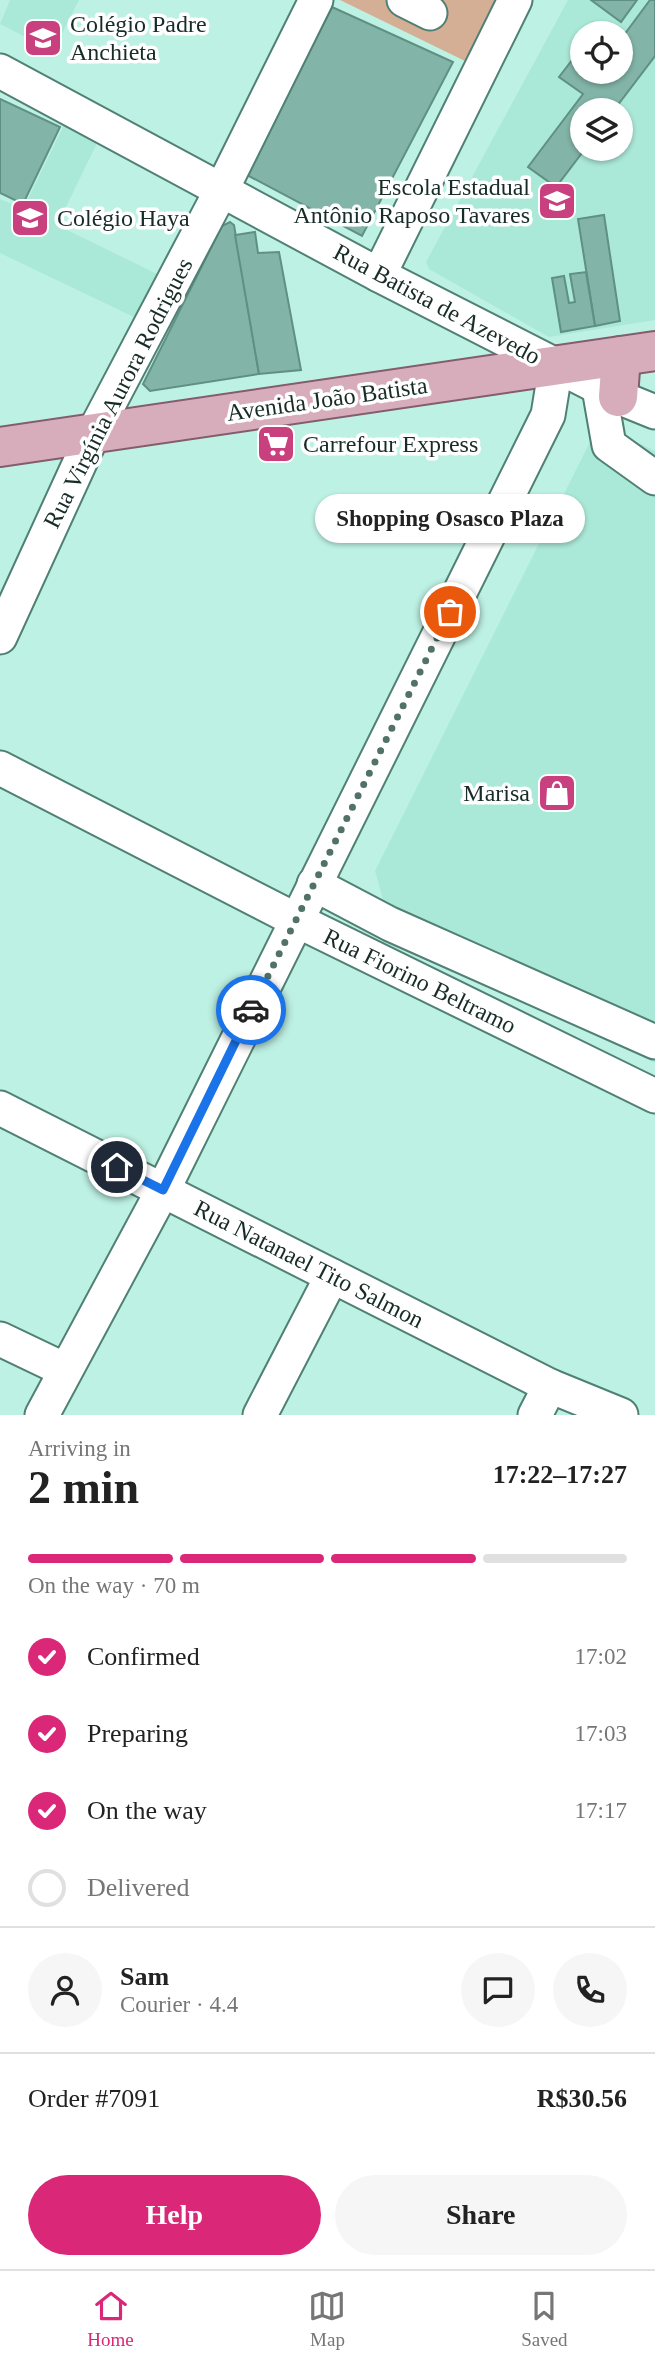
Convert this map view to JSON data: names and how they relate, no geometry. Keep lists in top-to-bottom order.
{
  "streets": {
    "main road": ["Avenida João Batista"],
    "street": [
      "Rua Batista de Azevedo",
      "Rua Virgínia Aurora Rodrigues",
      "Rua Fiorino Beltramo",
      "Rua Natanael Tito Salmon"
    ]
  },
  "crossings": [
    ["Rua Batista de Azevedo", "Rua Virgínia Aurora Rodrigues"],
    ["Rua Batista de Azevedo", "Avenida João Batista"],
    ["Rua Virgínia Aurora Rodrigues", "Avenida João Batista"]
  ],
  "places": {
    "school or university": ["Colégio Padre Anchieta", "Escola Estadual Antônio Raposo Tavares", "Colégio Haya"],
    "supermarket": ["Carrefour Express"],
    "other": ["Shopping Osasco Plaza"],
    "shop": ["Marisa"]
  },
  "page": {
    "bubble": "Shopping Osasco Plaza",
    "heading": ["2 min", "Arriving in", "17:22–17:27"],
    "panel": [
      "Sam",
      "Courier · 4.4",
      "Order #7091",
      "R$30.56"
    ],
    "bar": "On the way · 70 m",
    "list": [
      ["Confirmed", "17:02"],
      ["Preparing", "17:03"],
      ["On the way", "17:17"],
      "Delivered"
    ],
    "buttons": ["Help", "Share"],
    "tabs": ["Home", "Map", "Saved"]
  }
}
